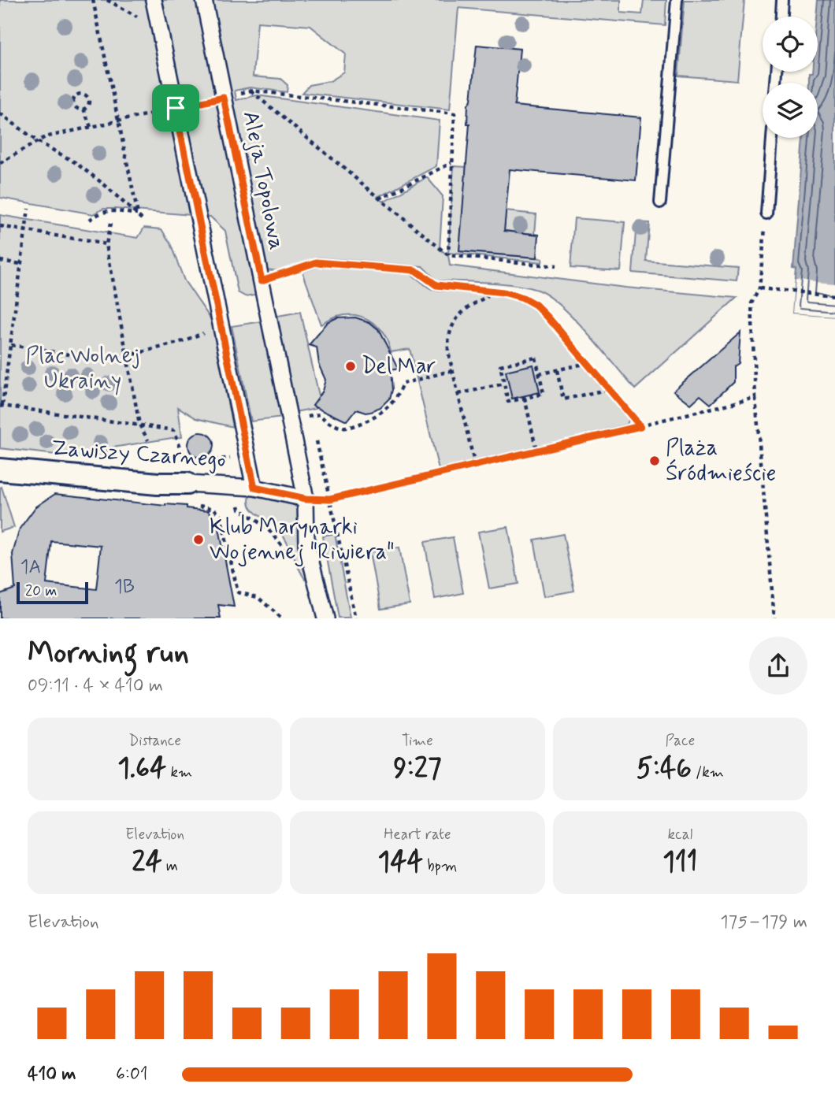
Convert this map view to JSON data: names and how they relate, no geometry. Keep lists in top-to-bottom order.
{
  "streets": {
    "street": ["Aleja Topolowa", "Zawiszy Czarnego"]
  },
  "crossings": [
    ["Aleja Topolowa", "Zawiszy Czarnego"]
  ],
  "parks": ["Plac Wolnej Ukrainy"],
  "places": ["Del Mar", "Plaża Śródmieście", "Klub Marynarki Wojennej \"Riwiera\""],
  "house_numbers": ["1A", "1B"],
  "scale_bar": "20 m",
  "page": {
    "scale": "20 m",
    "heading": ["Morning run", "09:11 · 4 × 410 m"],
    "stats": [
      ["Distance", "1.64 km"],
      ["Time", "9:27"],
      ["Pace", "5:46 /km"],
      ["Elevation", "24 m"],
      ["Heart rate", "144 bpm"],
      ["kcal", "111"]
    ],
    "chart": ["Elevation", "175–179 m"],
    "list": [
      {
        "name": "410 m",
        "note": "6:01"
      }
    ]
  }
}
